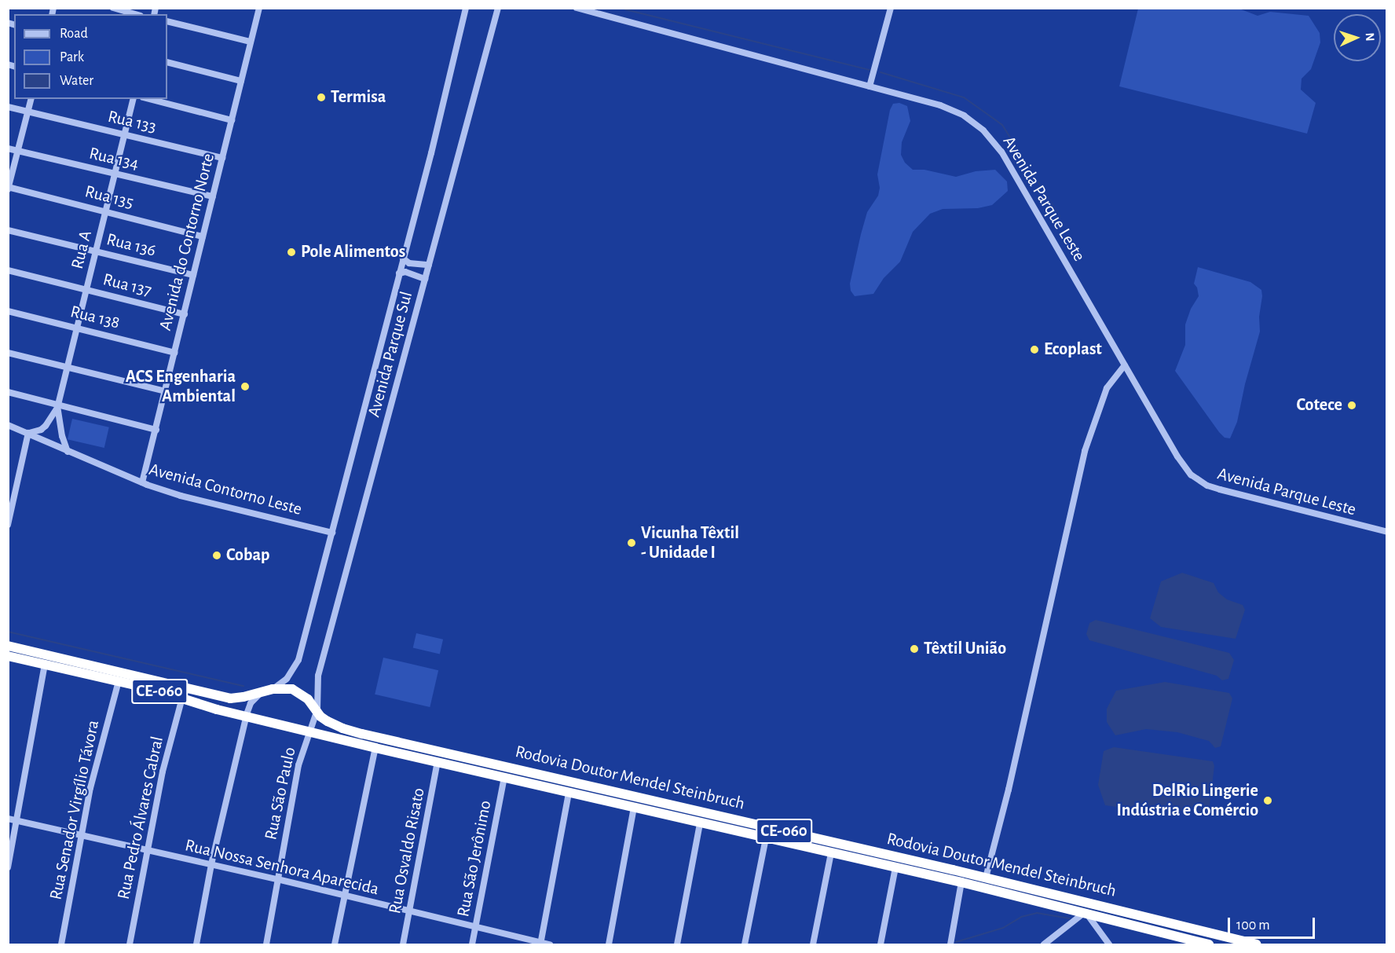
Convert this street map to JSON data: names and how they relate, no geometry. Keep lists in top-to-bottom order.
{
  "streets": {
    "highway": ["CE-060", "Rodovia Doutor Mendel Steinbruch"],
    "street": [
      "Rua 133",
      "Rua 134",
      "Rua 135",
      "Avenida Parque Leste",
      "Avenida do Contorno Norte",
      "Rua 136",
      "Rua A",
      "Rua 137",
      "Rua 138",
      "Avenida Parque Sul",
      "Avenida Contorno Leste",
      "Rua São Paulo",
      "Rua Senador Virgílio Távora",
      "Rua Pedro Álvares Cabral",
      "Rua Osvaldo Risato",
      "Rua São Jerônimo",
      "Rua Nossa Senhora Aparecida"
    ]
  },
  "crossings": [
    ["Rua 133", "Avenida do Contorno Norte"],
    ["Rua 133", "Rua A"],
    ["Rua 134", "Avenida do Contorno Norte"],
    ["Rua 134", "Rua A"],
    ["Rua 135", "Avenida do Contorno Norte"],
    ["Rua 135", "Rua A"],
    ["Avenida do Contorno Norte", "Rua 136"],
    ["Avenida do Contorno Norte", "Rua 137"],
    ["Avenida do Contorno Norte", "Rua 138"],
    ["Avenida do Contorno Norte", "Avenida Contorno Leste"],
    ["Rua 136", "Rua A"],
    ["Rua A", "Rua 137"],
    ["Rua A", "Rua 138"],
    ["Rua A", "Avenida Contorno Leste"],
    ["Avenida Parque Sul", "Avenida Contorno Leste"],
    ["Avenida Parque Sul", "Rodovia Doutor Mendel Steinbruch"],
    ["Avenida Parque Sul", "Rua São Paulo"],
    ["Avenida Parque Sul", "Rua Nossa Senhora Aparecida"],
    ["Rodovia Doutor Mendel Steinbruch", "Rua São Paulo"],
    ["Rodovia Doutor Mendel Steinbruch", "Rua Senador Virgílio Távora"],
    ["Rodovia Doutor Mendel Steinbruch", "Rua Pedro Álvares Cabral"],
    ["Rodovia Doutor Mendel Steinbruch", "Rua Osvaldo Risato"],
    ["Rodovia Doutor Mendel Steinbruch", "Rua São Jerônimo"],
    ["Rua São Paulo", "Rua Nossa Senhora Aparecida"],
    ["Rua Senador Virgílio Távora", "Rua Nossa Senhora Aparecida"],
    ["Rua Pedro Álvares Cabral", "Rua Nossa Senhora Aparecida"],
    ["Rua Osvaldo Risato", "Rua Nossa Senhora Aparecida"],
    ["Rua São Jerônimo", "Rua Nossa Senhora Aparecida"]
  ],
  "places": [
    "Termisa",
    "Pole Alimentos",
    "Ecoplast",
    "ACS Engenharia Ambiental",
    "Cotece",
    "Vicunha Têxtil - Unidade I",
    "Cobap",
    "Têxtil União",
    "DelRio Lingerie Indústria e Comércio"
  ],
  "legend": ["Road", "Park", "Water"],
  "scale_bar": "100 m",
  "north": "right"
}
